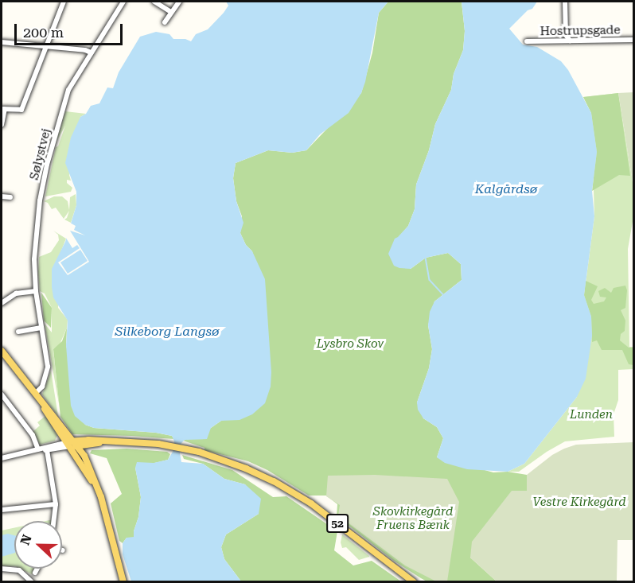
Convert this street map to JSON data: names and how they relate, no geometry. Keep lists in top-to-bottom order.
{
  "streets": {
    "main road": ["52"],
    "street": ["Hostrupsgade", "Sølystvej"]
  },
  "water": ["Kalgårdsø", "Silkeborg Langsø"],
  "parks": [
    "Lysbro Skov",
    "Lunden",
    "Vestre Kirkegård",
    "Skovkirkegård Fruens Bænk"
  ],
  "scale_bar": "200 m",
  "north": "left"
}
